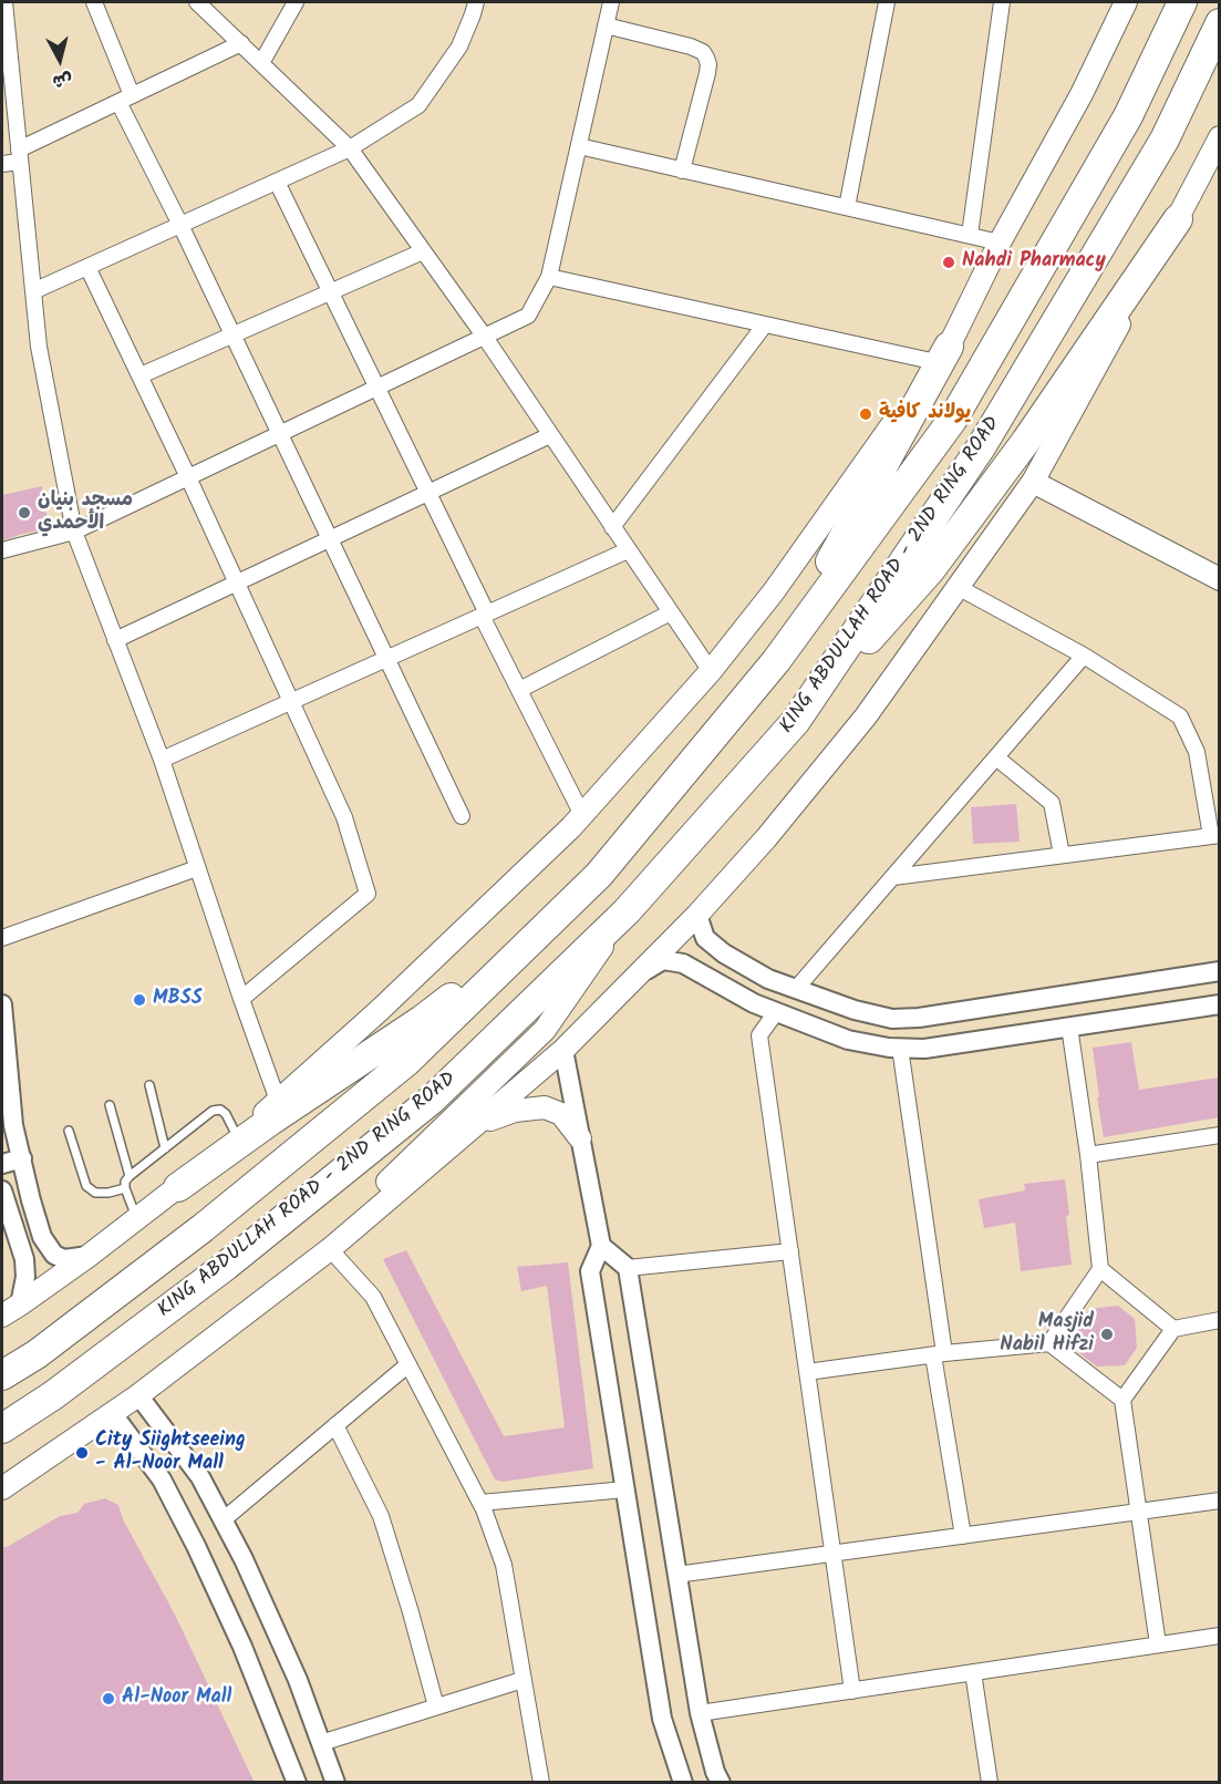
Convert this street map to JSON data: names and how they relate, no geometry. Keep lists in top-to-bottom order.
{
  "streets": {
    "highway": ["KING ABDULLAH ROAD - 2ND RING ROAD"]
  },
  "places": [
    "Nahdi Pharmacy",
    "يولاند كافية",
    "مسجد بنيان الأحمدي",
    "MBSS",
    "Masjid Nabil Hifzi",
    "City Siightseeing - Al-Noor Mall",
    "Al-Noor Mall"
  ],
  "north": "bottom"
}
